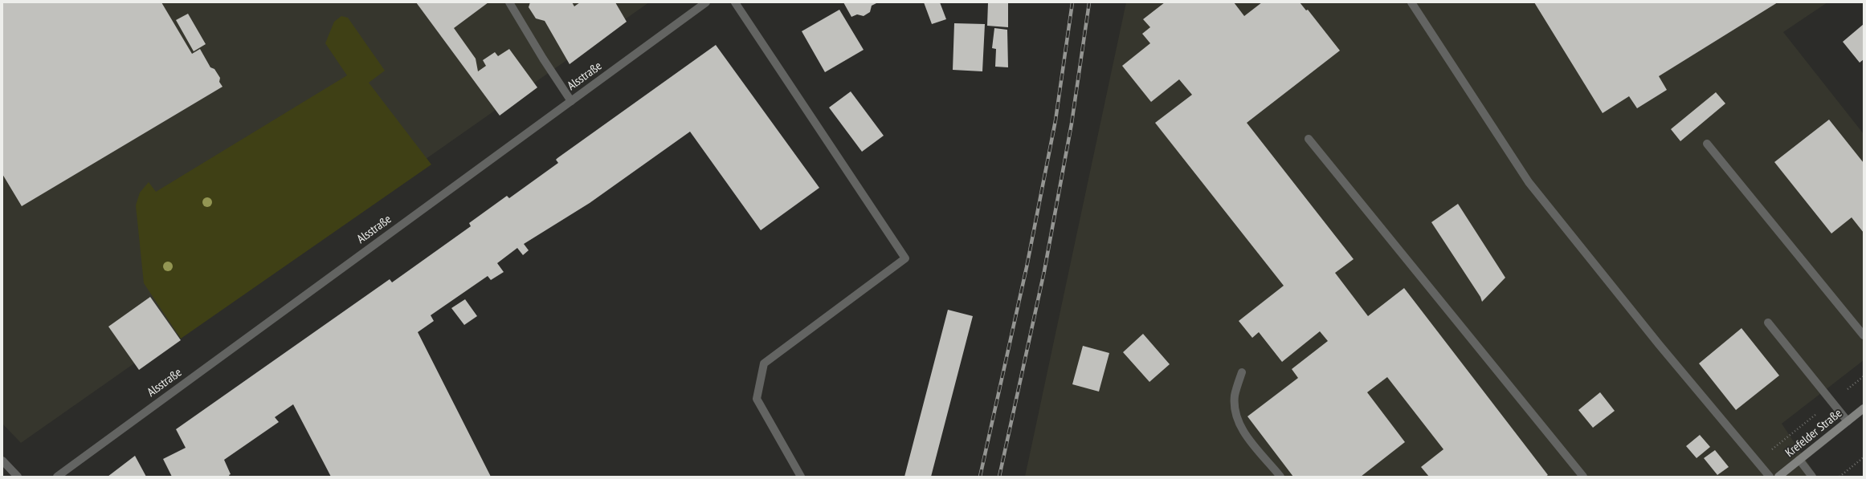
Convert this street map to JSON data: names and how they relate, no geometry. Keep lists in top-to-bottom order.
{
  "streets": {
    "main road": ["Krefelder Straße"],
    "street": ["Alsstraße"]
  }
}
